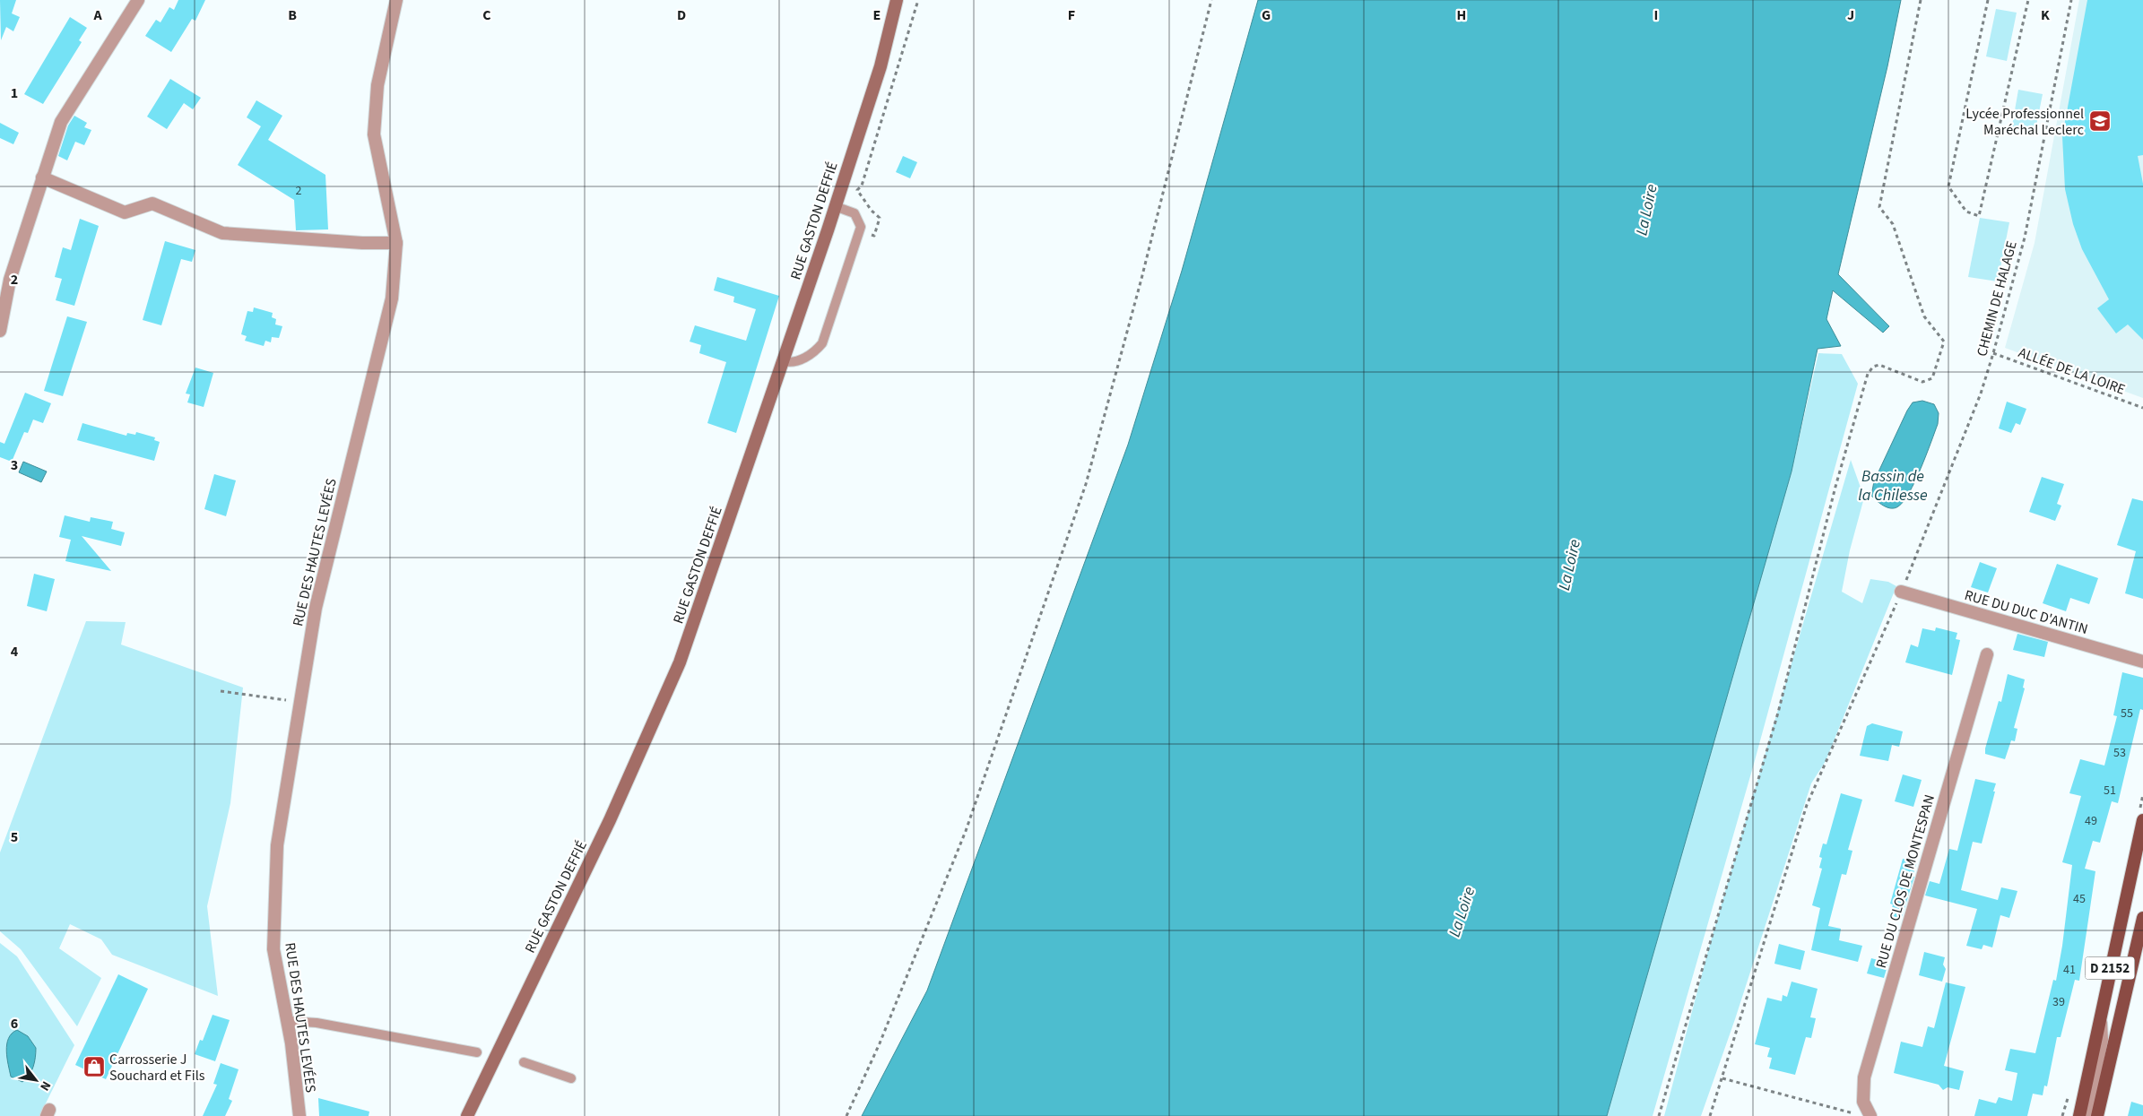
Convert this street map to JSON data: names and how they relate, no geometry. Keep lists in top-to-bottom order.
{
  "streets": {
    "main road": ["RUE GASTON DEFFIÉ", "D 2152"],
    "street": ["RUE DES HAUTES LEVÉES", "RUE DU DUC D'ANTIN", "RUE DU CLOS DE MONTESPAN"],
    "path": ["CHEMIN DE HALAGE", "ALLÉE DE LA LOIRE"]
  },
  "crossings": [
    ["CHEMIN DE HALAGE", "ALLÉE DE LA LOIRE"],
    ["CHEMIN DE HALAGE", "RUE DU DUC D'ANTIN"]
  ],
  "water": ["La Loire", "Bassin de la Chilesse"],
  "places": {
    "school or university": ["Lycée Professionnel Maréchal Leclerc"],
    "shop": ["Carrosserie J Souchard et Fils"]
  },
  "house_numbers": [
    "2",
    "55",
    "53",
    "51",
    "49",
    "45",
    "41",
    "39"
  ],
  "north": "bottom right",
  "grid": {
    "columns": [
      "A",
      "B",
      "C",
      "D",
      "E",
      "F",
      "G",
      "H",
      "I",
      "J",
      "K"
    ],
    "rows": [
      "1",
      "2",
      "3",
      "4",
      "5",
      "6"
    ]
  }
}
